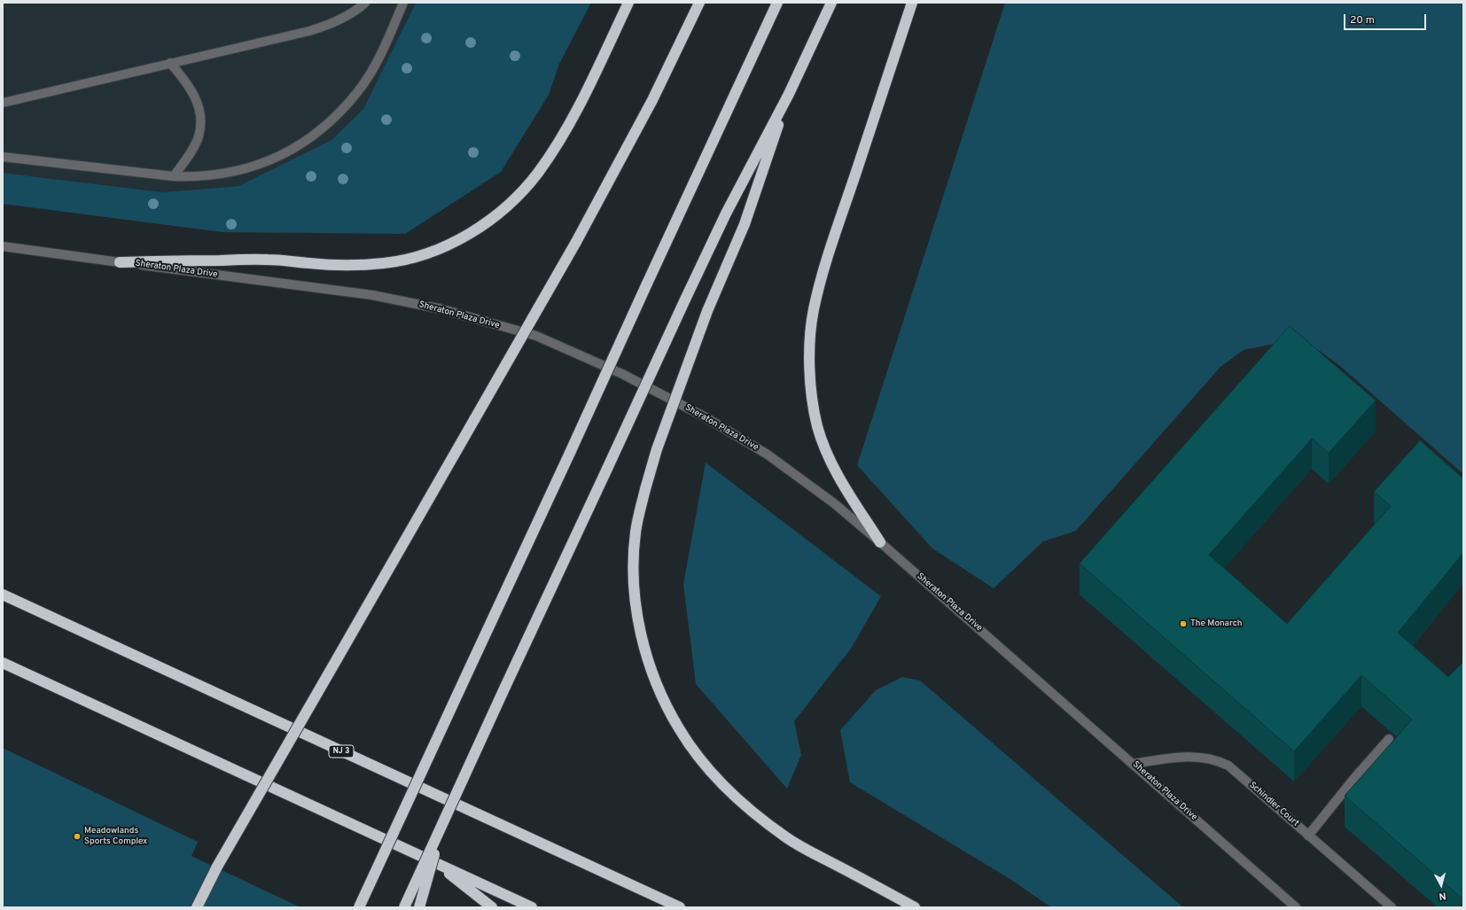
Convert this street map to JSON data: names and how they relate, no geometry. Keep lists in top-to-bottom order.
{
  "streets": {
    "highway": ["NJ 3"],
    "street": ["Sheraton Plaza Drive", "Schindler Court"]
  },
  "crossings": [
    ["Sheraton Plaza Drive", "Schindler Court"]
  ],
  "places": ["The Monarch", "Meadowlands Sports Complex"],
  "scale_bar": "20 m",
  "north": "bottom"
}
